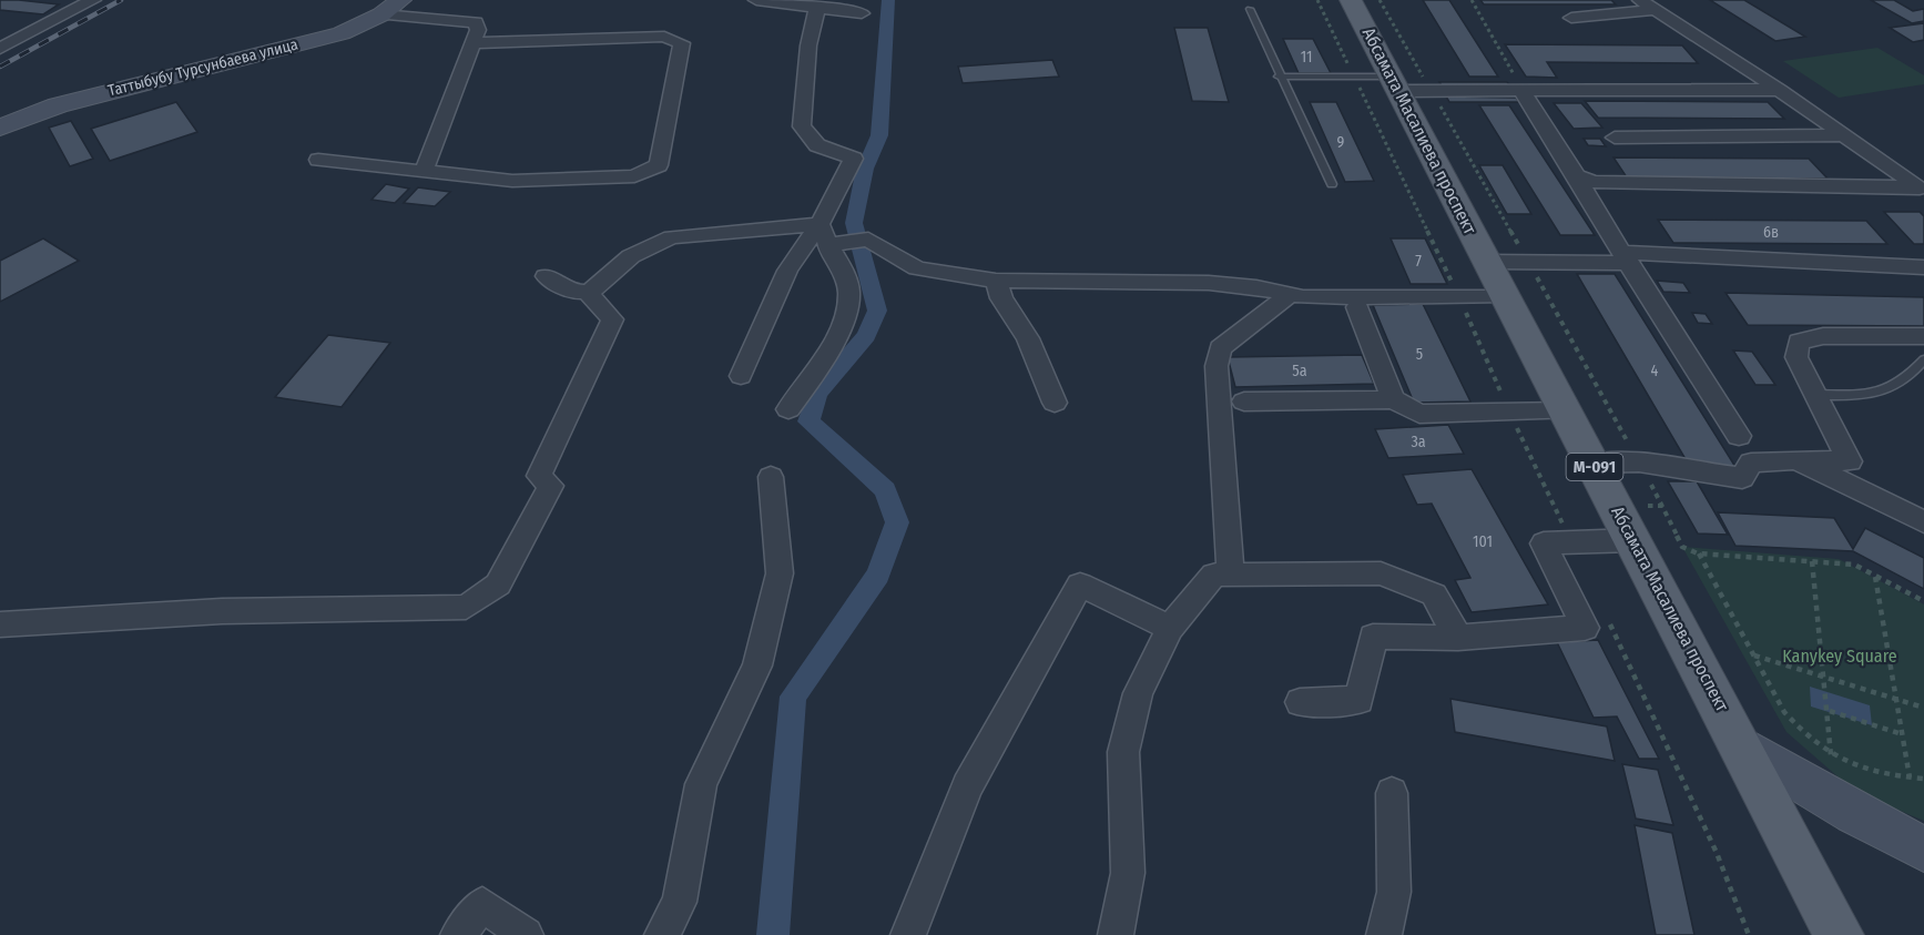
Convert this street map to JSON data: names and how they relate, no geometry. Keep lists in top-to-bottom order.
{
  "streets": {
    "main road": ["Абсамата Масалиева проспект", "М-091"],
    "street": ["Таттыбубу Турсунбаева улица"]
  },
  "parks": ["Kanykey Square"],
  "house_numbers": [
    "11",
    "9",
    "6в",
    "7",
    "5",
    "5а",
    "4",
    "3а",
    "101"
  ]
}
